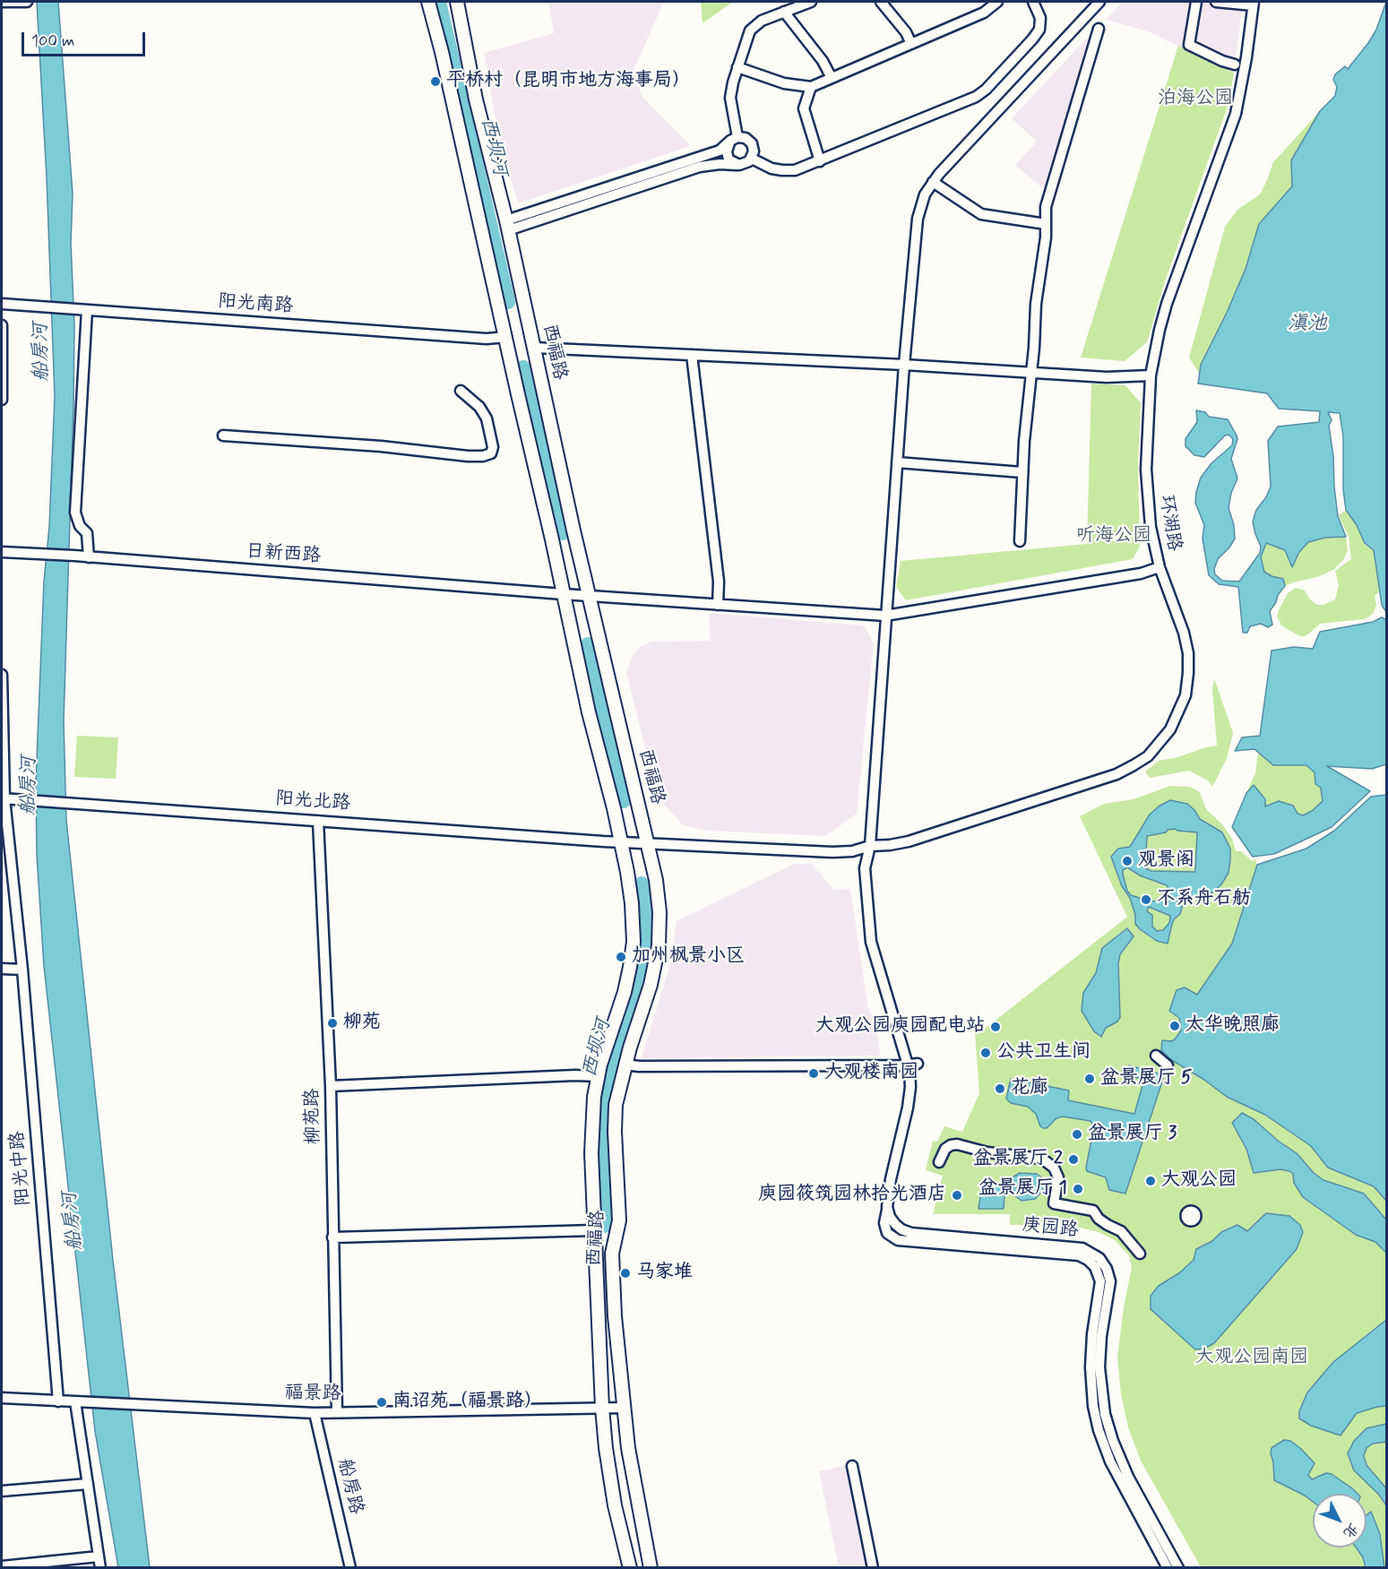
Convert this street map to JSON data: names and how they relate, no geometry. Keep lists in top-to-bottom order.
{
  "streets": {
    "main road": ["西福路"],
    "street": [
      "阳光南路",
      "环湖路",
      "日新西路",
      "阳光北路",
      "柳苑路",
      "阳光中路",
      "庚园路",
      "福景路",
      "船房路"
    ]
  },
  "crossings": [
    ["阳光南路", "西福路"],
    ["西福路", "环湖路"],
    ["西福路", "日新西路"],
    ["西福路", "阳光北路"],
    ["西福路", "福景路"],
    ["环湖路", "日新西路"],
    ["环湖路", "阳光北路"],
    ["阳光北路", "柳苑路"],
    ["阳光北路", "阳光中路"],
    ["柳苑路", "福景路"],
    ["阳光中路", "福景路"],
    ["福景路", "船房路"]
  ],
  "water": ["西坝河", "滇池", "船房河"],
  "parks": ["泊海公园", "听海公园", "大观公园南园"],
  "places": [
    "平桥村（昆明市地方海事局）",
    "观景阁",
    "不系舟石舫",
    "加州枫景小区",
    "柳苑",
    "太华晚照廊",
    "大观公园庾园配电站",
    "公共卫生间",
    "大观楼南园",
    "盆景展厅 5",
    "花廊",
    "盆景展厅 3",
    "盆景展厅 2",
    "大观公园",
    "盆景展厅 1",
    "庾园筱筑园林拾光酒店",
    "马家堆",
    "南诏苑（福景路）"
  ],
  "scale_bar": "100 m",
  "north": "bottom right"
}
